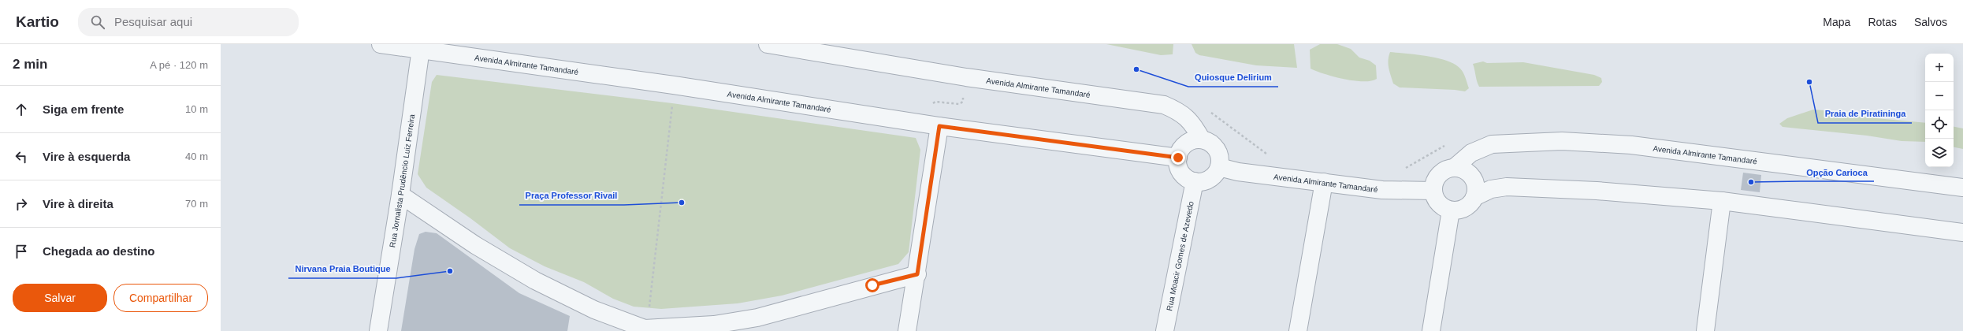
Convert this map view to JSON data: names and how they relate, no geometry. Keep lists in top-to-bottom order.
{
  "streets": {
    "street": ["Avenida Almirante Tamandaré", "Rua Jornalista Prudêncio Luiz Ferreira", "Rua Moacir Gomes de Azevedo"]
  },
  "crossings": [
    ["Avenida Almirante Tamandaré", "Rua Jornalista Prudêncio Luiz Ferreira"],
    ["Avenida Almirante Tamandaré", "Rua Moacir Gomes de Azevedo"]
  ],
  "places": [
    "Quiosque Delirium",
    "Praia de Piratininga",
    "Opção Carioca",
    "Praça Professor Rivail",
    "Nirvana Praia Boutique"
  ],
  "page": {
    "header": "Kartio",
    "search": "Pesquisar aqui",
    "nav": ["Mapa", "Rotas", "Salvos"],
    "heading": ["2 min", "A pé · 120 m"],
    "map_buttons": ["+", "−"],
    "list": [
      ["Siga em frente", "10 m"],
      ["Vire à esquerda", "40 m"],
      ["Vire à direita", "70 m"],
      "Chegada ao destino"
    ],
    "buttons": ["Salvar", "Compartilhar"]
  }
}
